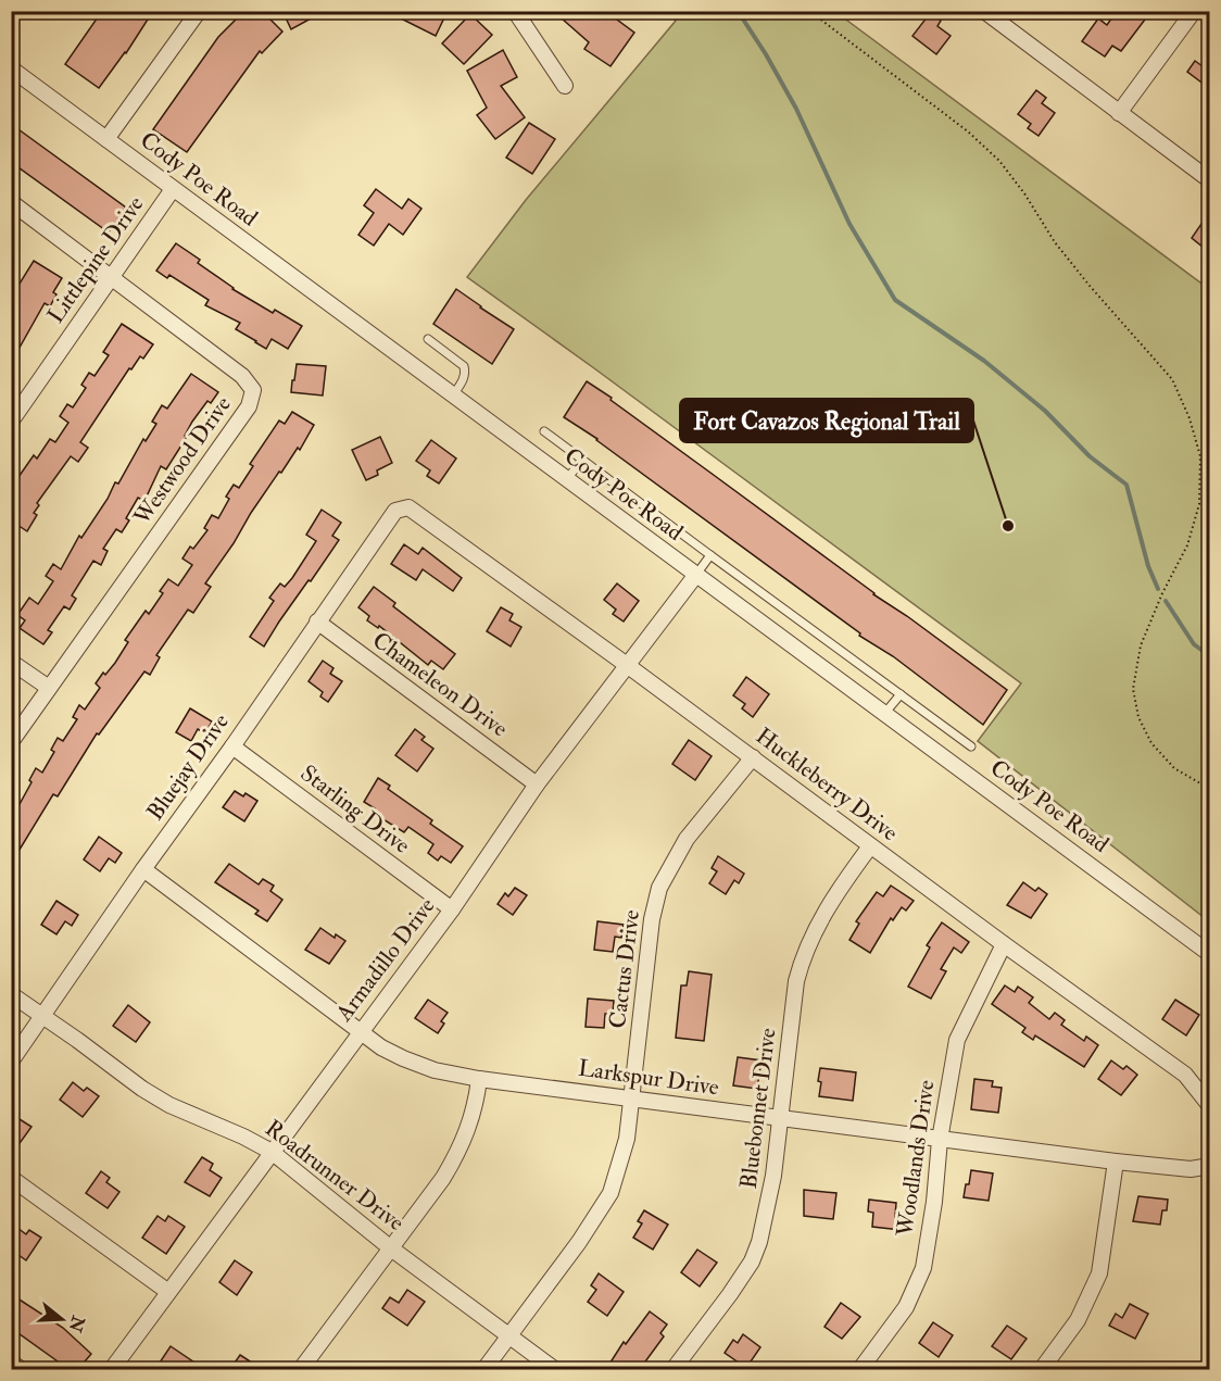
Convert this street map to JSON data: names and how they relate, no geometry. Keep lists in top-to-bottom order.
{
  "streets": {
    "street": [
      "Cody Poe Road",
      "Littlepine Drive",
      "Westwood Drive",
      "Chameleon Drive",
      "Bluejay Drive",
      "Huckleberry Drive",
      "Starling Drive",
      "Armadillo Drive",
      "Cactus Drive",
      "Larkspur Drive",
      "Bluebonnet Drive",
      "Woodlands Drive",
      "Roadrunner Drive"
    ]
  },
  "crossings": [
    ["Cody Poe Road", "Littlepine Drive"],
    ["Cody Poe Road", "Armadillo Drive"],
    ["Littlepine Drive", "Westwood Drive"],
    ["Chameleon Drive", "Bluejay Drive"],
    ["Chameleon Drive", "Armadillo Drive"],
    ["Bluejay Drive", "Huckleberry Drive"],
    ["Bluejay Drive", "Starling Drive"],
    ["Bluejay Drive", "Larkspur Drive"],
    ["Bluejay Drive", "Roadrunner Drive"],
    ["Huckleberry Drive", "Armadillo Drive"],
    ["Huckleberry Drive", "Cactus Drive"],
    ["Huckleberry Drive", "Bluebonnet Drive"],
    ["Huckleberry Drive", "Woodlands Drive"],
    ["Starling Drive", "Armadillo Drive"],
    ["Armadillo Drive", "Larkspur Drive"],
    ["Armadillo Drive", "Roadrunner Drive"],
    ["Cactus Drive", "Larkspur Drive"],
    ["Cactus Drive", "Roadrunner Drive"],
    ["Larkspur Drive", "Bluebonnet Drive"],
    ["Larkspur Drive", "Woodlands Drive"]
  ],
  "places": ["Fort Cavazos Regional Trail"],
  "north": "right"
}
